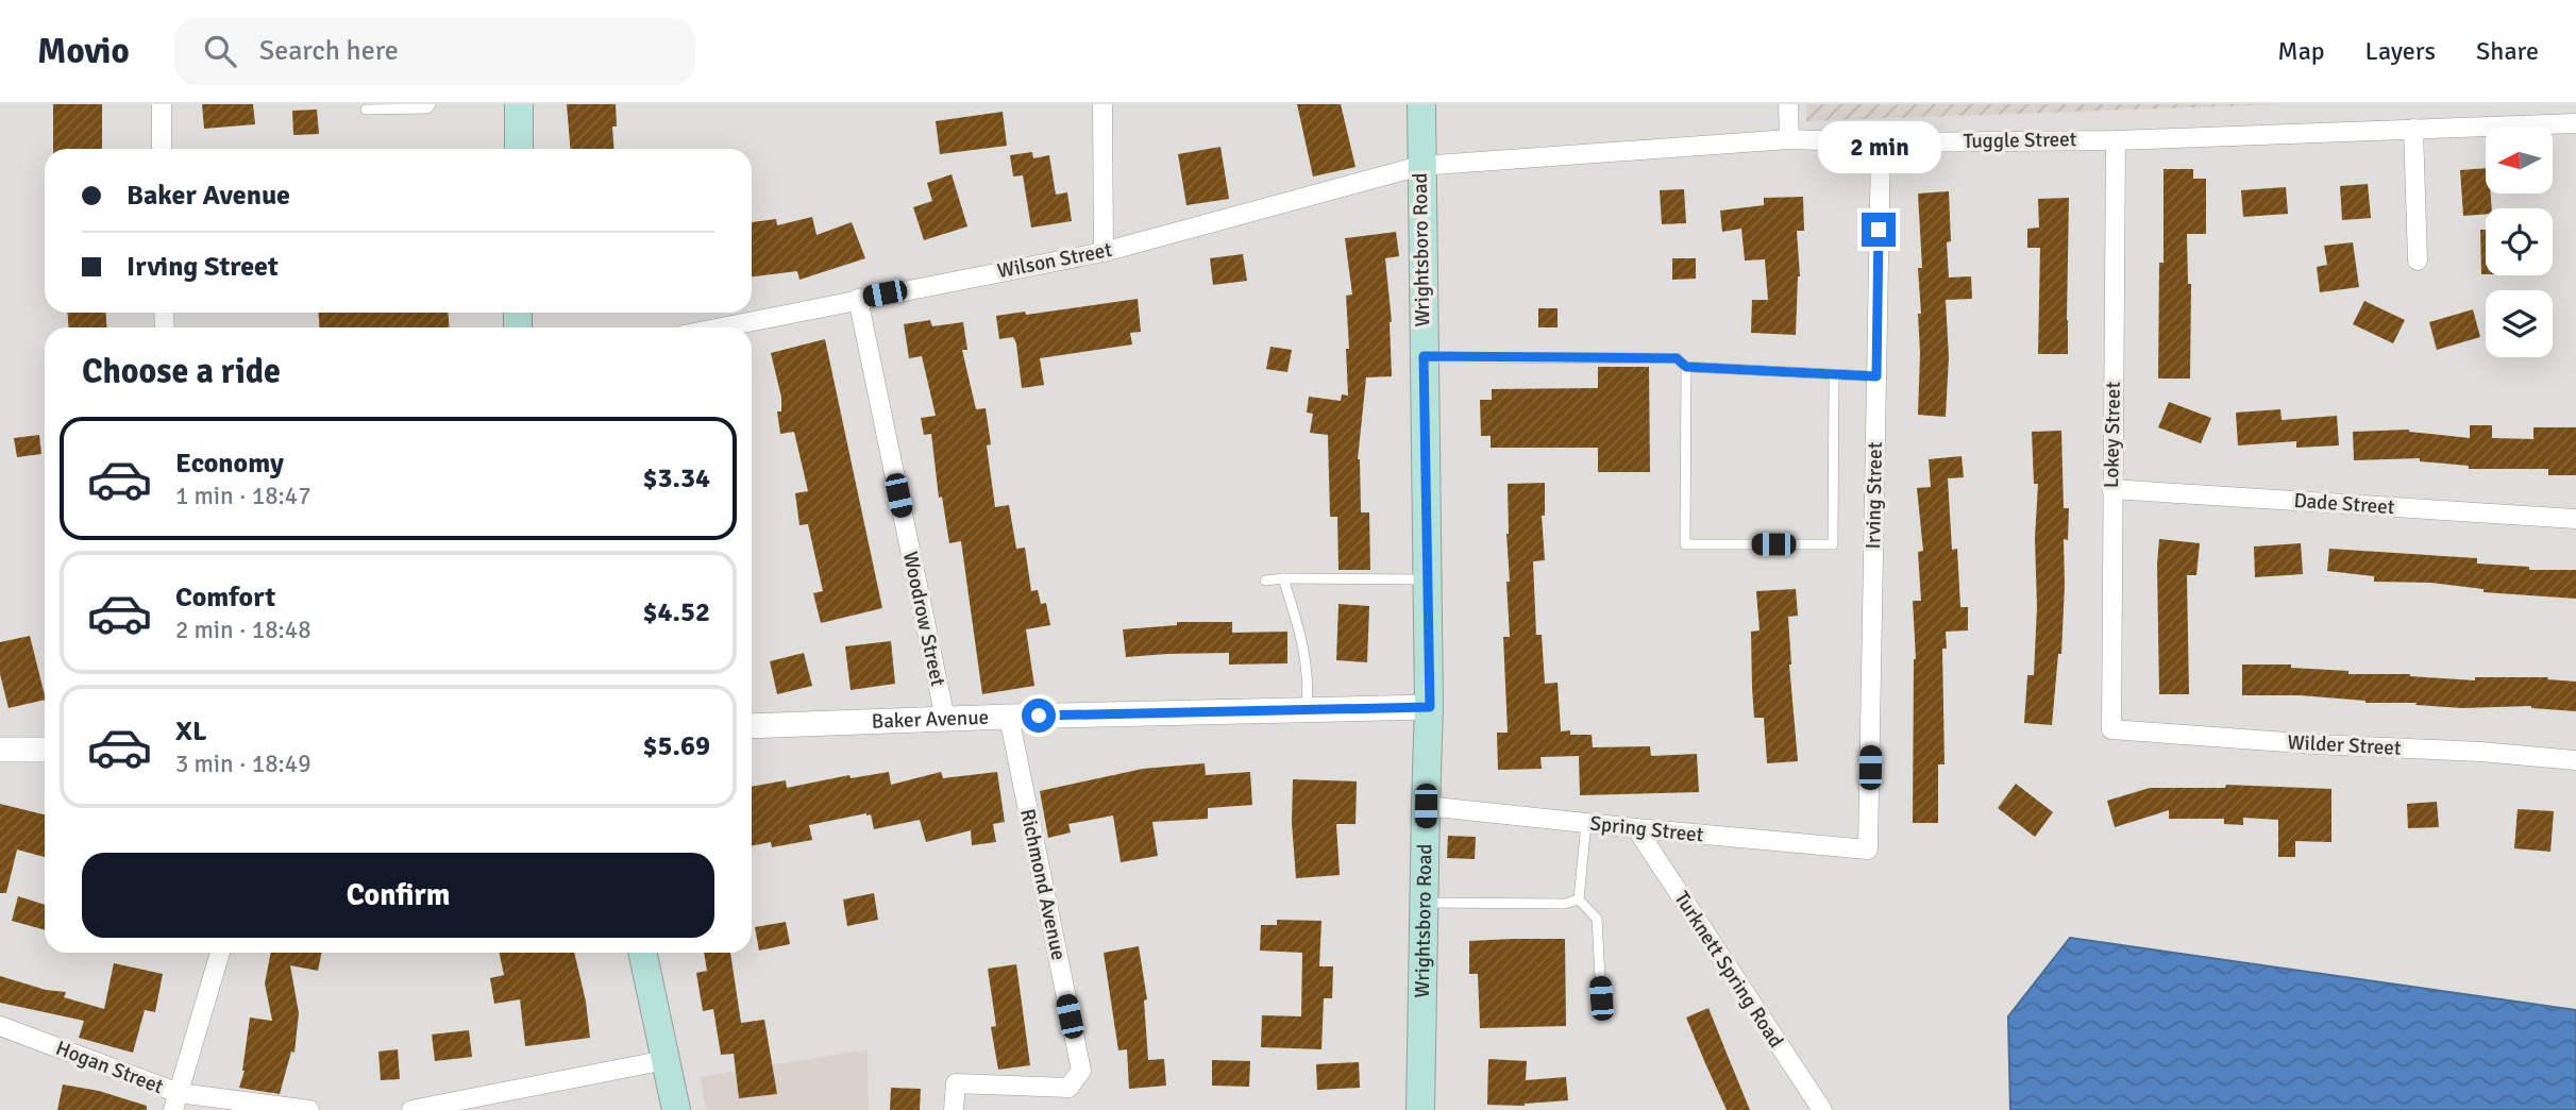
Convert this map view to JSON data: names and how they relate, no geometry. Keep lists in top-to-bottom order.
{
  "streets": {
    "main road": ["Wrightsboro Road"],
    "street": [
      "Tuggle Street",
      "Wilson Street",
      "Lokey Street",
      "Irving Street",
      "Dade Street",
      "Woodrow Street",
      "Baker Avenue",
      "Wilder Street",
      "Spring Street",
      "Richmond Avenue",
      "Turknett Spring Road",
      "Hogan Street"
    ]
  },
  "crossings": [
    ["Tuggle Street", "Wrightsboro Road"],
    ["Tuggle Street", "Wilson Street"],
    ["Tuggle Street", "Lokey Street"],
    ["Tuggle Street", "Irving Street"],
    ["Wrightsboro Road", "Wilson Street"],
    ["Wrightsboro Road", "Baker Avenue"],
    ["Wrightsboro Road", "Spring Street"],
    ["Wilson Street", "Woodrow Street"],
    ["Lokey Street", "Dade Street"],
    ["Lokey Street", "Wilder Street"],
    ["Irving Street", "Spring Street"],
    ["Woodrow Street", "Baker Avenue"],
    ["Baker Avenue", "Richmond Avenue"],
    ["Spring Street", "Turknett Spring Road"]
  ],
  "north": "left",
  "page": {
    "header": "Movio",
    "search": "Search here",
    "nav": ["Map", "Layers", "Share"],
    "bubble": "2 min",
    "banner": ["Baker Avenue", "Irving Street"],
    "heading": "Choose a ride",
    "list": [
      {
        "name": "Economy",
        "note": "1 min · 18:47",
        "value": "$3.34"
      },
      {
        "name": "Comfort",
        "note": "2 min · 18:48",
        "value": "$4.52"
      },
      {
        "name": "XL",
        "note": "3 min · 18:49",
        "value": "$5.69"
      }
    ],
    "buttons": "Confirm"
  }
}
